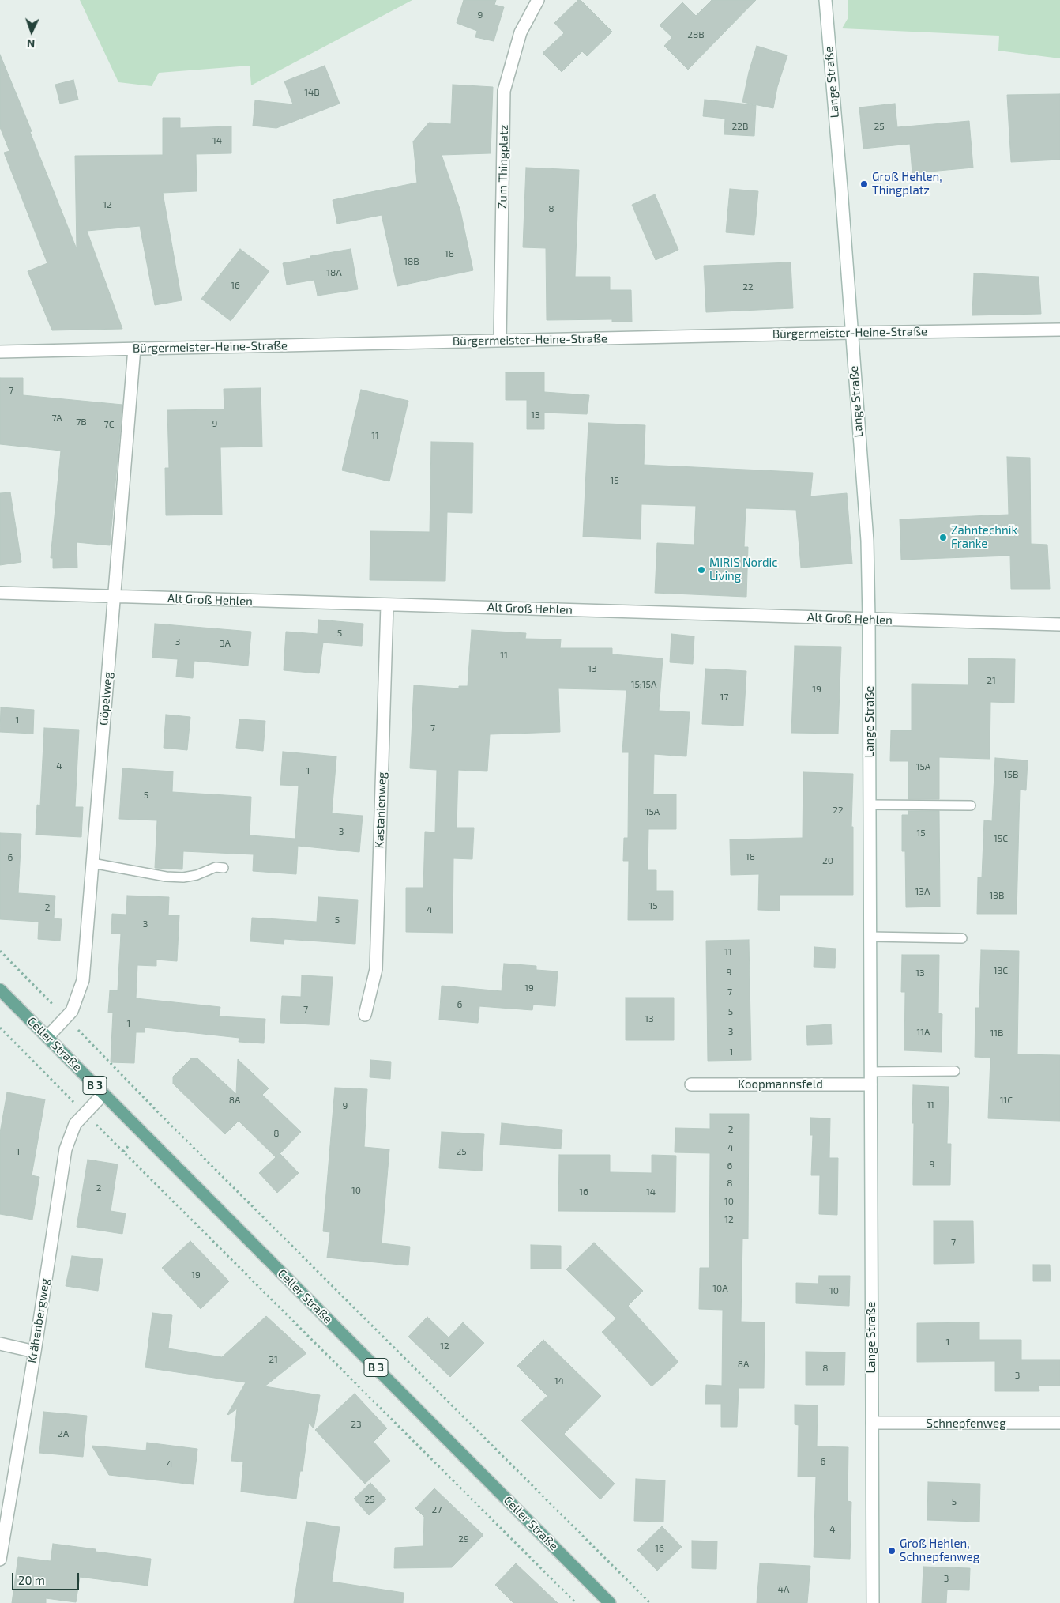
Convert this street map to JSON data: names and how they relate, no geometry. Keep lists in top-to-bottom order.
{
  "streets": {
    "main road": ["Celler Straße", "B 3"],
    "street": [
      "Lange Straße",
      "Zum Thingplatz",
      "Bürgermeister-Heine-Straße",
      "Alt Groß Hehlen",
      "Göpelweg",
      "Kastanienweg",
      "Koopmannsfeld",
      "Krähenbergweg",
      "Schnepfenweg"
    ]
  },
  "crossings": [
    ["Lange Straße", "Bürgermeister-Heine-Straße"],
    ["Lange Straße", "Alt Groß Hehlen"],
    ["Lange Straße", "Koopmannsfeld"],
    ["Lange Straße", "Schnepfenweg"],
    ["Zum Thingplatz", "Bürgermeister-Heine-Straße"],
    ["Bürgermeister-Heine-Straße", "Göpelweg"],
    ["Alt Groß Hehlen", "Göpelweg"],
    ["Alt Groß Hehlen", "Kastanienweg"],
    ["Göpelweg", "Celler Straße"],
    ["Celler Straße", "Krähenbergweg"]
  ],
  "places": [
    "Groß Hehlen, Thingplatz",
    "Zahntechnik Franke",
    "MIRIS Nordic Living",
    "Groß Hehlen, Schnepfenweg"
  ],
  "house_numbers": [
    "9",
    "28B",
    "14B",
    "22B",
    "25",
    "14",
    "12",
    "8",
    "18",
    "18B",
    "18A",
    "16",
    "22",
    "7",
    "13",
    "7A",
    "7B",
    "9",
    "7C",
    "11",
    "15",
    "5",
    "3",
    "3A",
    "11",
    "13",
    "21",
    "15;15A",
    "19",
    "17",
    "1",
    "7",
    "4",
    "15A",
    "1",
    "15B",
    "5",
    "22",
    "15A",
    "3",
    "15",
    "15C",
    "18",
    "6",
    "20",
    "13A",
    "13B",
    "15",
    "2",
    "4",
    "5",
    "3",
    "11",
    "13C",
    "9",
    "13",
    "19",
    "7",
    "6",
    "7",
    "5",
    "13",
    "1",
    "3",
    "11A",
    "11B",
    "1",
    "8A",
    "11C",
    "11",
    "9",
    "2",
    "8",
    "4",
    "1",
    "25",
    "9",
    "6",
    "8",
    "2",
    "10",
    "16",
    "14",
    "10",
    "12",
    "7",
    "19",
    "10A",
    "10",
    "1",
    "12",
    "21",
    "8A",
    "8",
    "3",
    "14",
    "23",
    "2A",
    "6",
    "4",
    "25",
    "5",
    "27",
    "4",
    "29",
    "16",
    "3",
    "4A"
  ],
  "scale_bar": "20 m",
  "north": "bottom"
}
